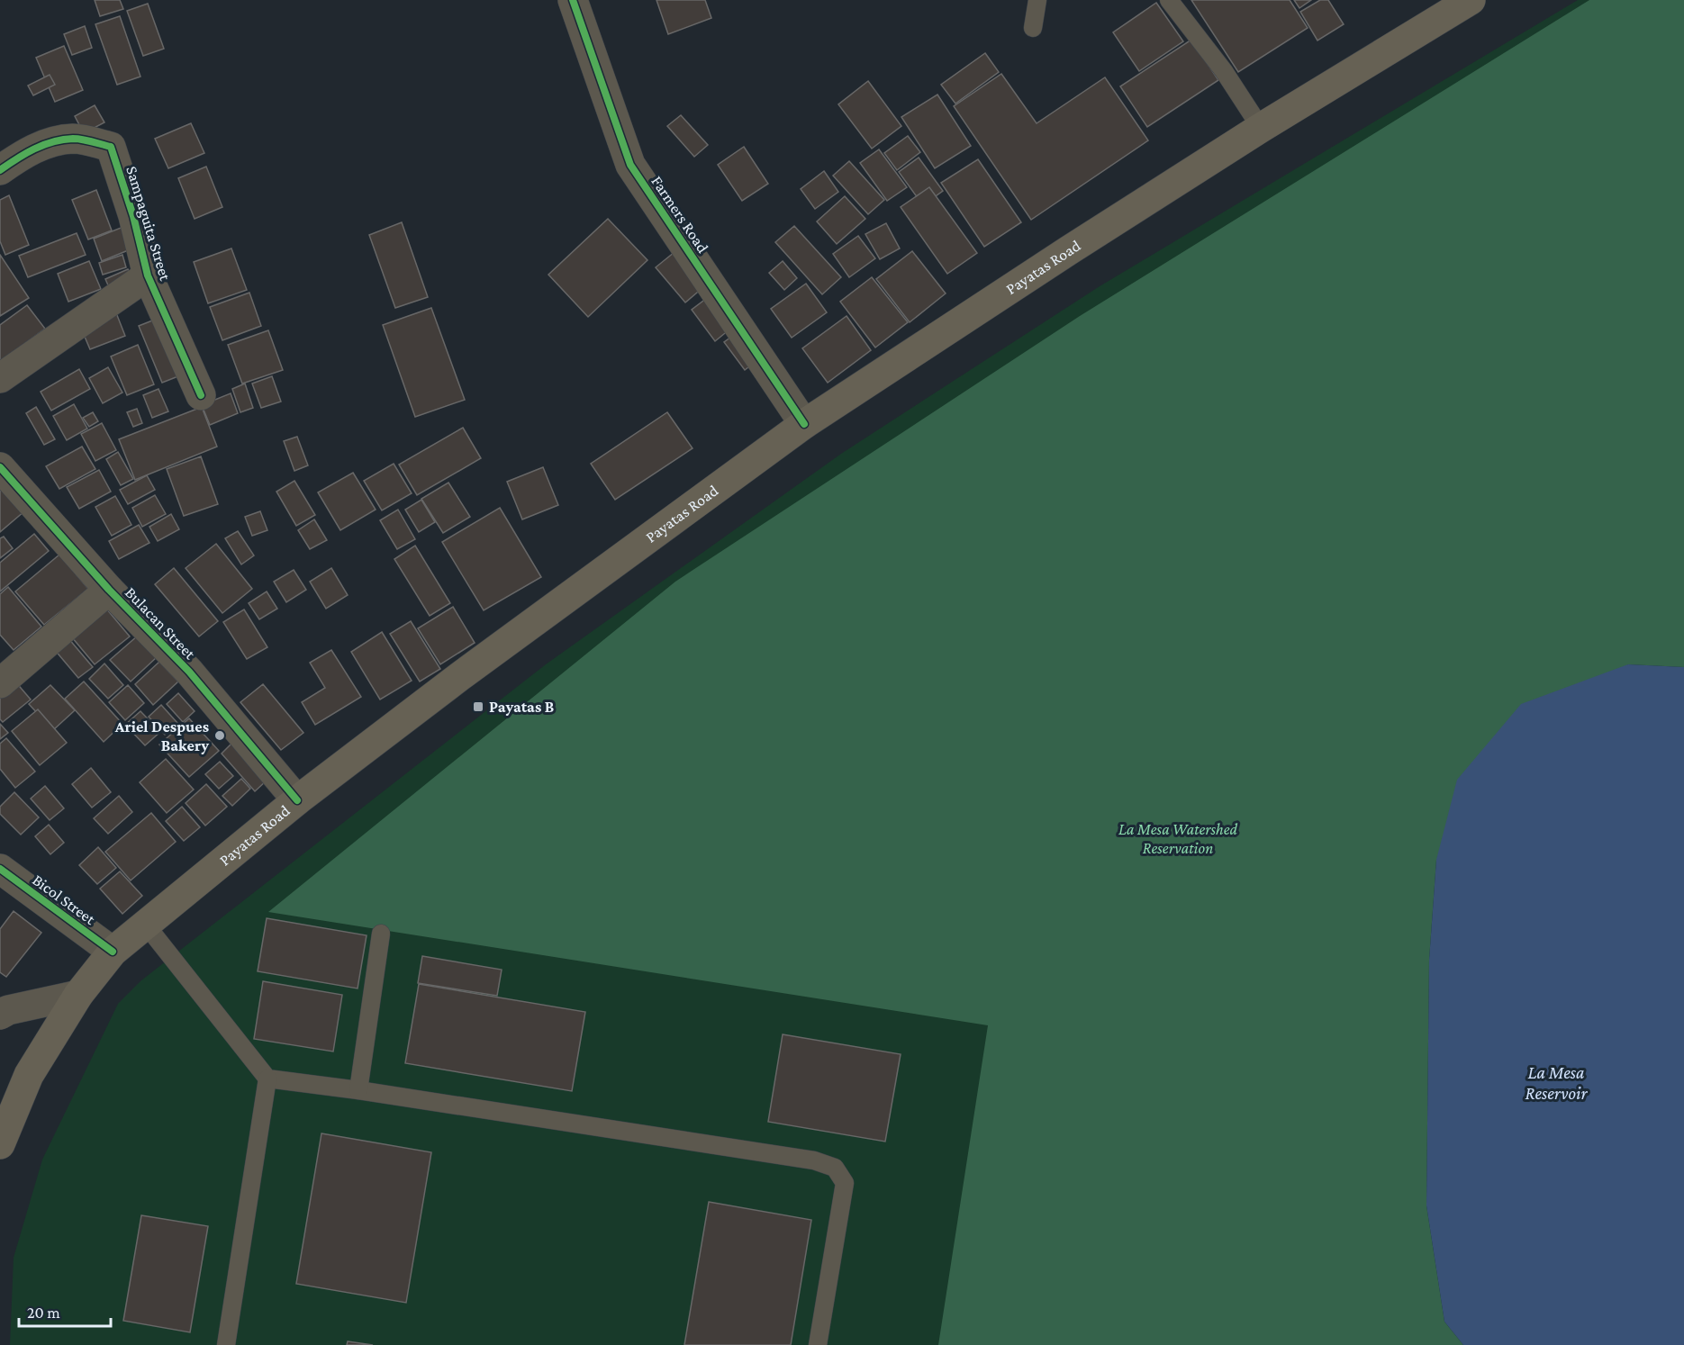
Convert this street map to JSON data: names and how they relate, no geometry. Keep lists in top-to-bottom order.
{
  "streets": {
    "main road": ["Payatas Road"],
    "street": [
      "Farmers Road",
      "Sampaguita Street",
      "Bulacan Street",
      "Bicol Street"
    ]
  },
  "crossings": [
    ["Farmers Road", "Payatas Road"],
    ["Payatas Road", "Bulacan Street"],
    ["Payatas Road", "Bicol Street"]
  ],
  "water": ["La Mesa Reservoir"],
  "parks": ["La Mesa Watershed Reservation"],
  "places": {
    "transit": ["Payatas B"],
    "other": ["Ariel Despues Bakery"]
  },
  "scale_bar": "20 m"
}
